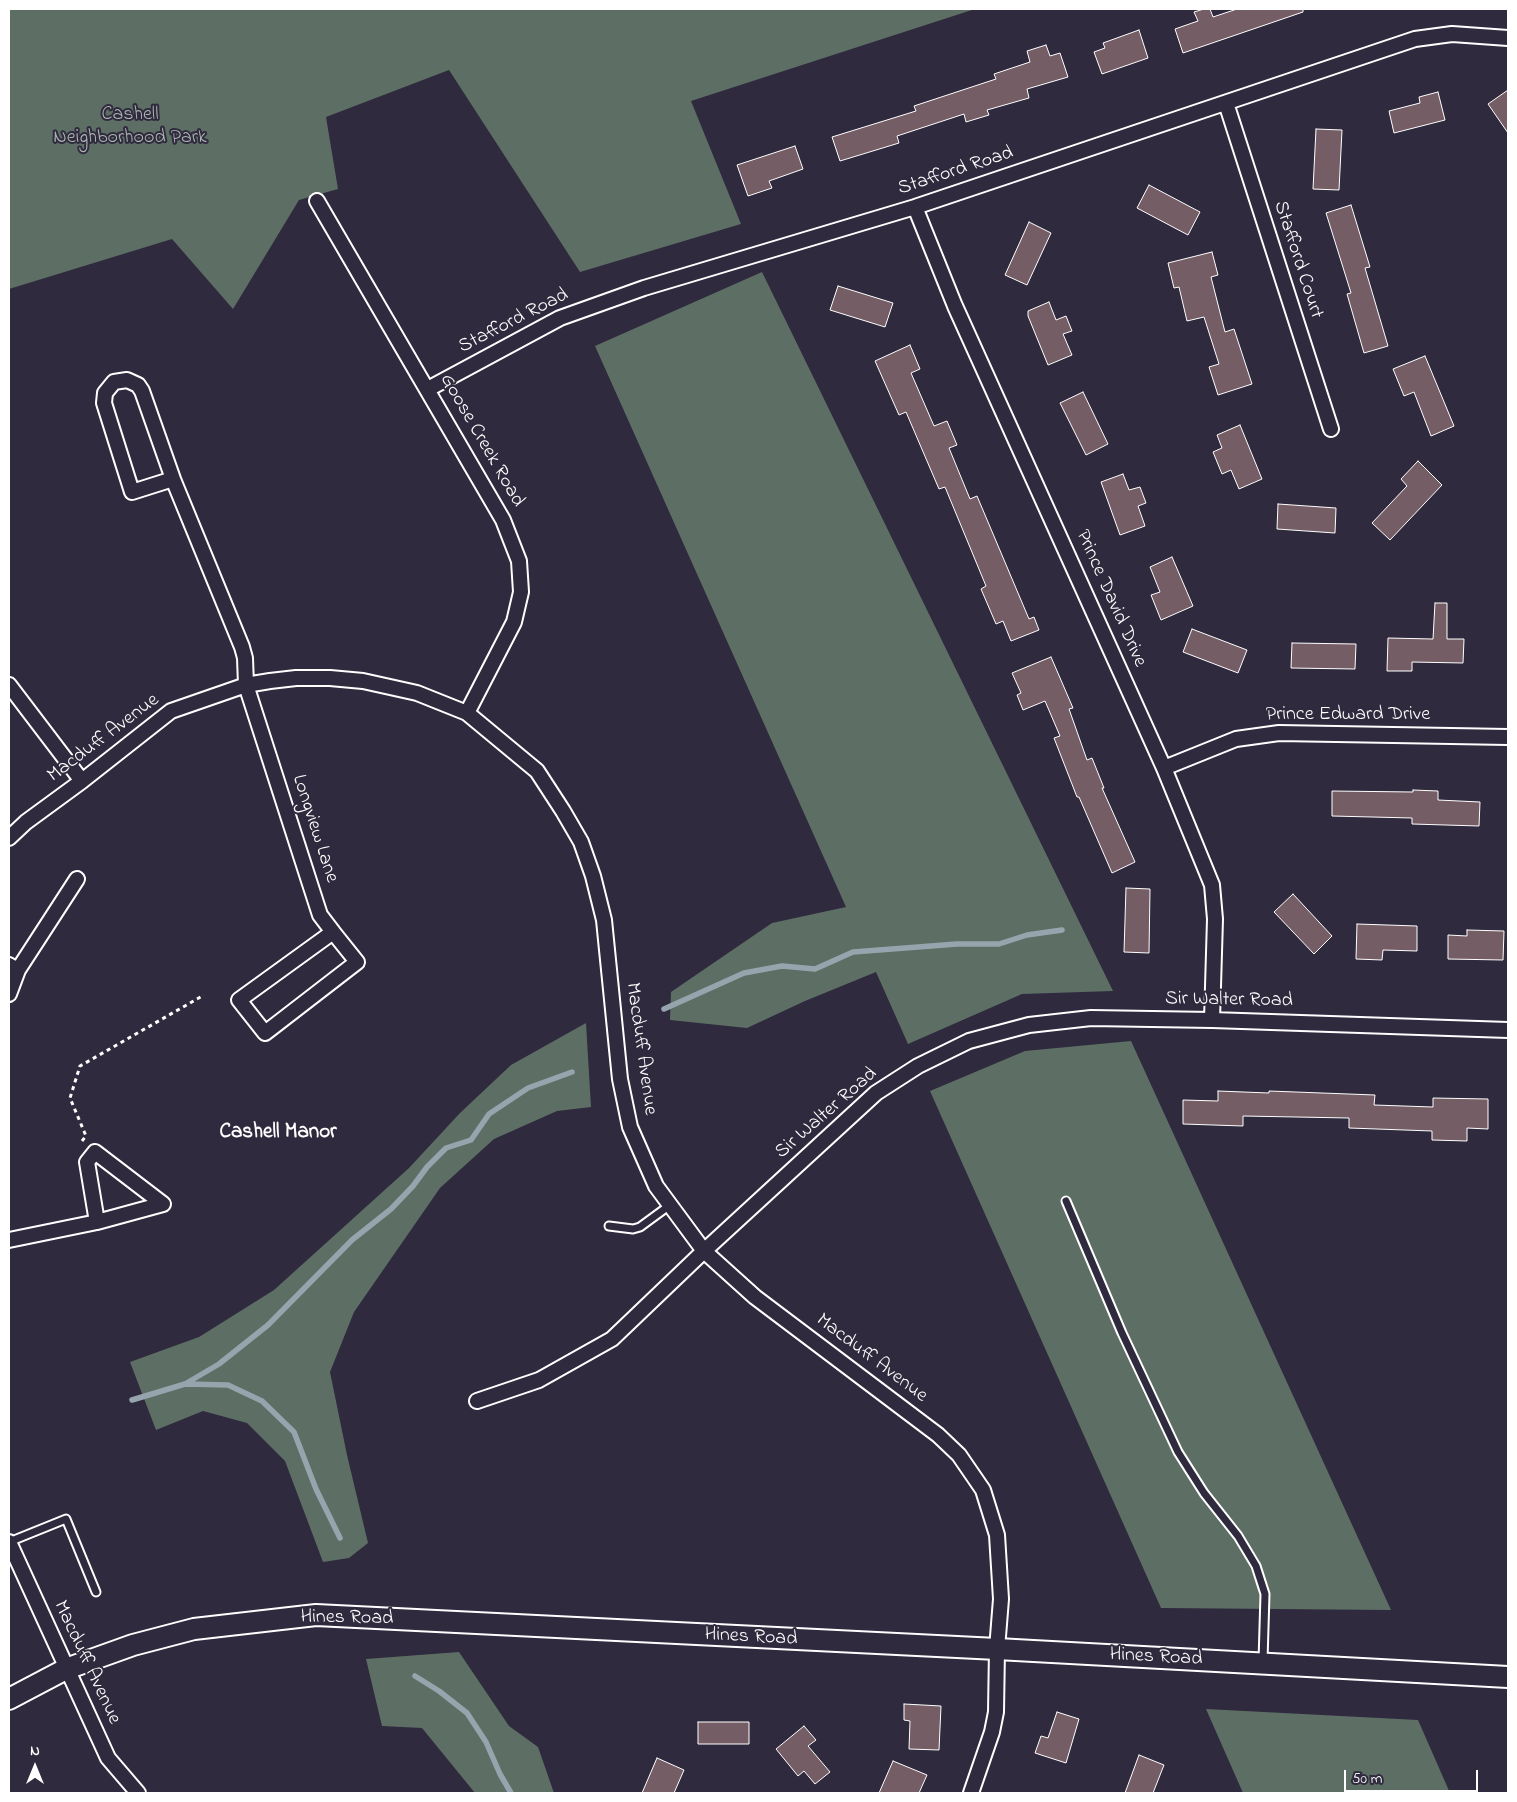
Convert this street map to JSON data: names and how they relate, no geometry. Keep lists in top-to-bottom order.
{
  "streets": {
    "street": [
      "Stafford Road",
      "Stafford Court",
      "Goose Creek Road",
      "Prince David Drive",
      "Prince Edward Drive",
      "Macduff Avenue",
      "Longview Lane",
      "Sir Walter Road",
      "Hines Road"
    ]
  },
  "crossings": [
    ["Stafford Road", "Stafford Court"],
    ["Stafford Road", "Goose Creek Road"],
    ["Stafford Road", "Prince David Drive"],
    ["Goose Creek Road", "Macduff Avenue"],
    ["Prince David Drive", "Prince Edward Drive"],
    ["Prince David Drive", "Sir Walter Road"],
    ["Macduff Avenue", "Longview Lane"],
    ["Macduff Avenue", "Sir Walter Road"],
    ["Macduff Avenue", "Hines Road"]
  ],
  "districts": ["Cashell Manor"],
  "parks": ["Cashell Neighborhood Park"],
  "scale_bar": "50 m",
  "north": "top"
}
